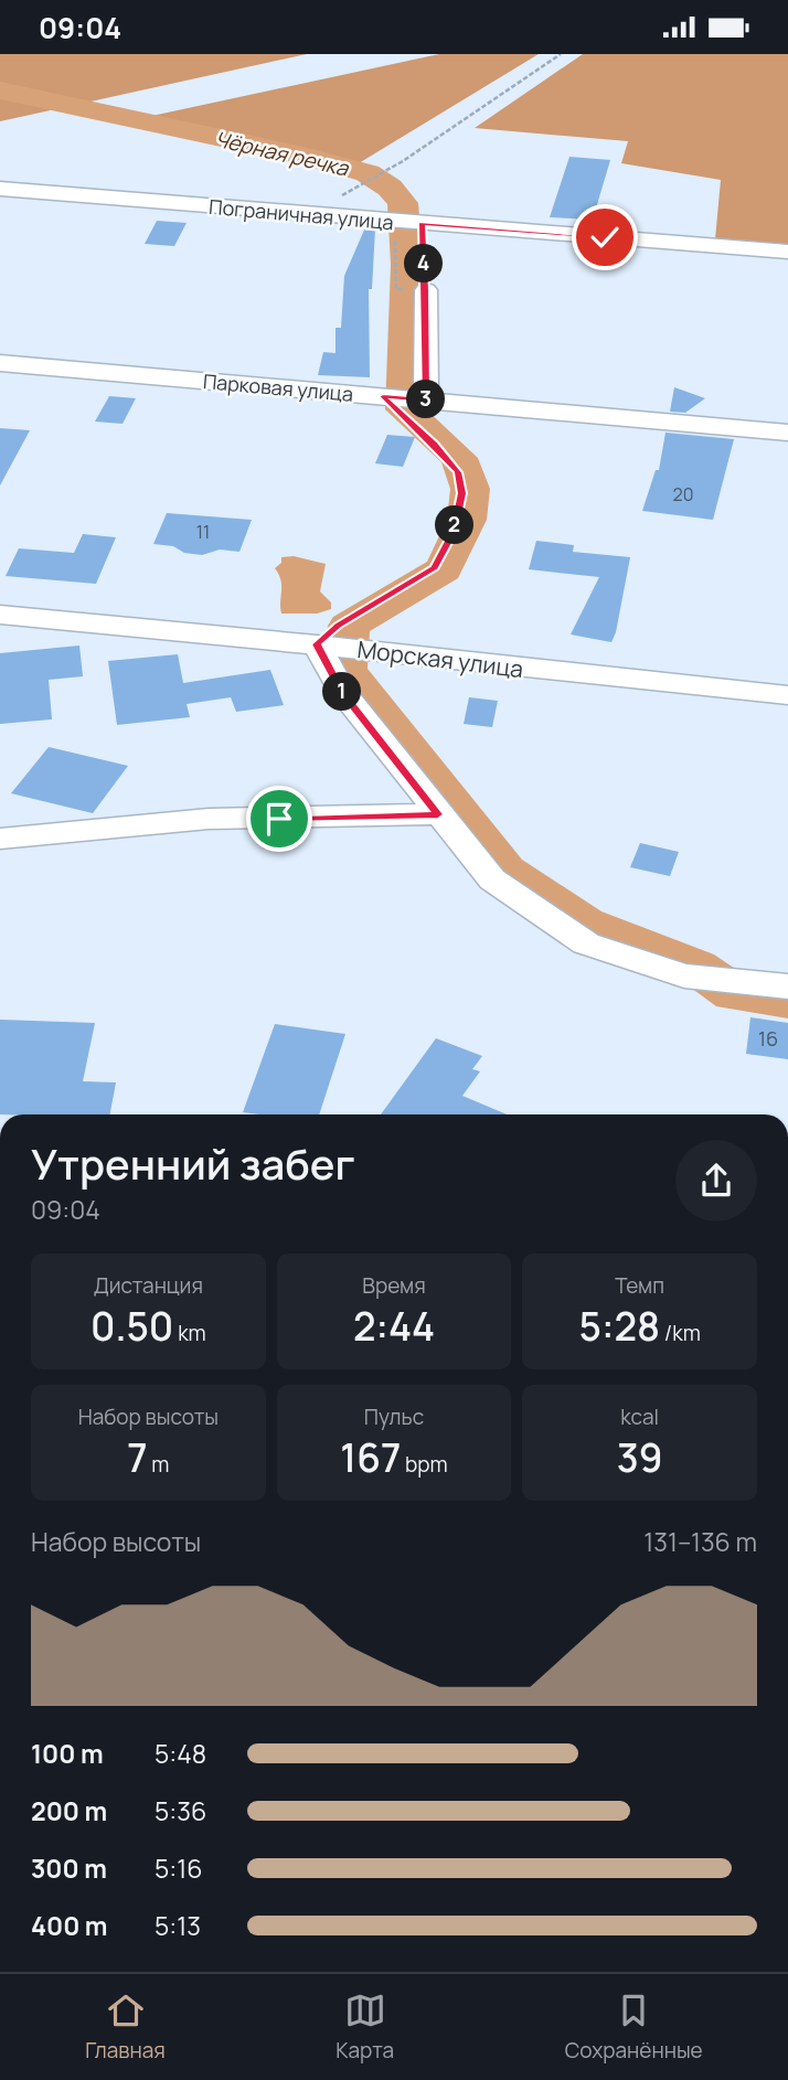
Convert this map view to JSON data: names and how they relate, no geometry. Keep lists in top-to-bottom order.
{
  "streets": {
    "street": ["Пограничная улица", "Парковая улица", "Морская улица"]
  },
  "water": ["Чёрная речка"],
  "house_numbers": ["20", "11", "16"],
  "page": {
    "status": "09:04",
    "pins": [
      "4",
      "3",
      "2",
      "1"
    ],
    "heading": ["Утренний забег", "09:04"],
    "stats": [
      ["Дистанция", "0.50 km"],
      ["Время", "2:44"],
      ["Темп", "5:28 /km"],
      ["Набор высоты", "7 m"],
      ["Пульс", "167 bpm"],
      ["kcal", "39"]
    ],
    "chart": ["Набор высоты", "131–136 m"],
    "list": [
      {
        "name": "100 m",
        "note": "5:48"
      },
      {
        "name": "200 m",
        "note": "5:36"
      },
      {
        "name": "300 m",
        "note": "5:16"
      },
      {
        "name": "400 m",
        "note": "5:13"
      }
    ],
    "tabs": ["Главная", "Карта", "Сохранённые"]
  }
}
